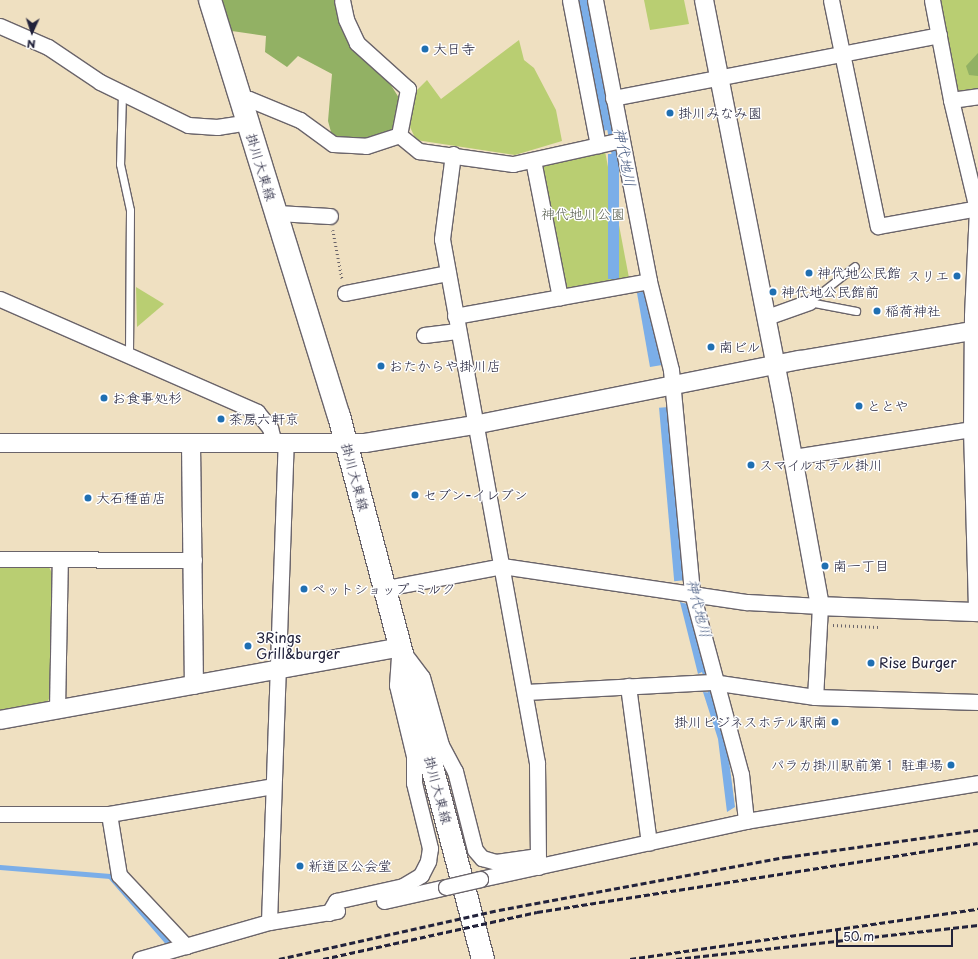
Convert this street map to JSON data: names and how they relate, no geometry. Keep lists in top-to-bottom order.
{
  "streets": {
    "main road": ["掛川大東線"]
  },
  "water": ["神代地川"],
  "parks": ["神代地川公園"],
  "places": [
    "大日寺",
    "掛川みなみ園",
    "神代地公民館",
    "スリエ",
    "神代地公民館前",
    "稲荷神社",
    "南ビル",
    "おたからや掛川店",
    "お食事処杉",
    "ととや",
    "茶房六軒京",
    "スマイルホテル掛川",
    "セブン-イレブン",
    "大石種苗店",
    "南一丁目",
    "ペットショップ ミルク",
    "3Rings Grill&burger",
    "Rise Burger",
    "掛川ビジネスホテル駅南",
    "パラカ掛川駅前第１ 駐車場",
    "新道区公会堂"
  ],
  "scale_bar": "50 m",
  "north": "bottom"
}
